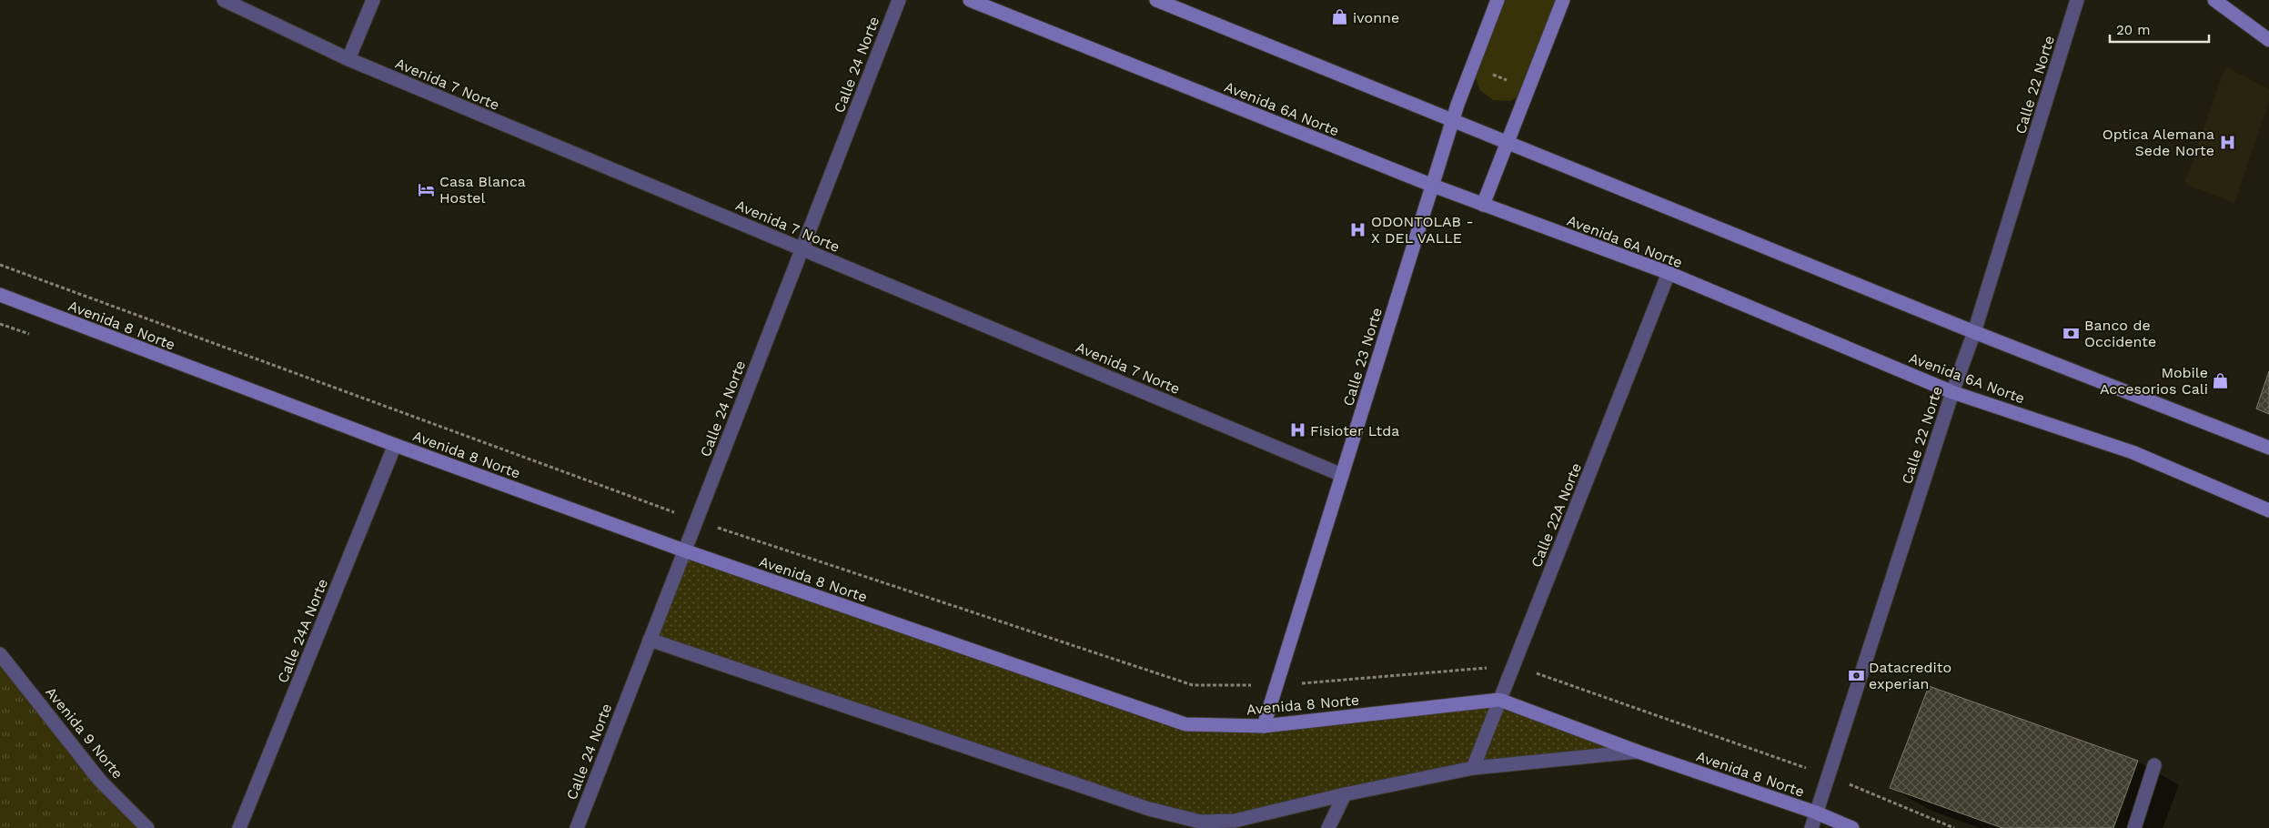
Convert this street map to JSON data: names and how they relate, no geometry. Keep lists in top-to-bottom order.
{
  "streets": {
    "street": [
      "Calle 24 Norte",
      "Avenida 7 Norte",
      "Calle 22 Norte",
      "Avenida 6A Norte",
      "Avenida 8 Norte",
      "Calle 23 Norte",
      "Calle 22A Norte",
      "Calle 24A Norte",
      "Avenida 9 Norte"
    ]
  },
  "crossings": [
    ["Calle 24 Norte", "Avenida 7 Norte"],
    ["Calle 24 Norte", "Avenida 8 Norte"],
    ["Avenida 7 Norte", "Calle 23 Norte"],
    ["Calle 22 Norte", "Avenida 6A Norte"],
    ["Calle 22 Norte", "Avenida 8 Norte"],
    ["Avenida 6A Norte", "Calle 23 Norte"],
    ["Avenida 6A Norte", "Calle 22A Norte"],
    ["Avenida 8 Norte", "Calle 23 Norte"],
    ["Avenida 8 Norte", "Calle 22A Norte"],
    ["Avenida 8 Norte", "Calle 24A Norte"]
  ],
  "places": {
    "shop": ["ivonne", "Mobile Accesorios Cali"],
    "hospital": ["Optica Alemana Sede Norte", "ODONTOLAB - X DEL VALLE", "Fisioter Ltda"],
    "hotel": ["Casa Blanca Hostel"],
    "bank": ["Banco de Occidente", "Datacredito experian"]
  },
  "scale_bar": "20 m"
}
